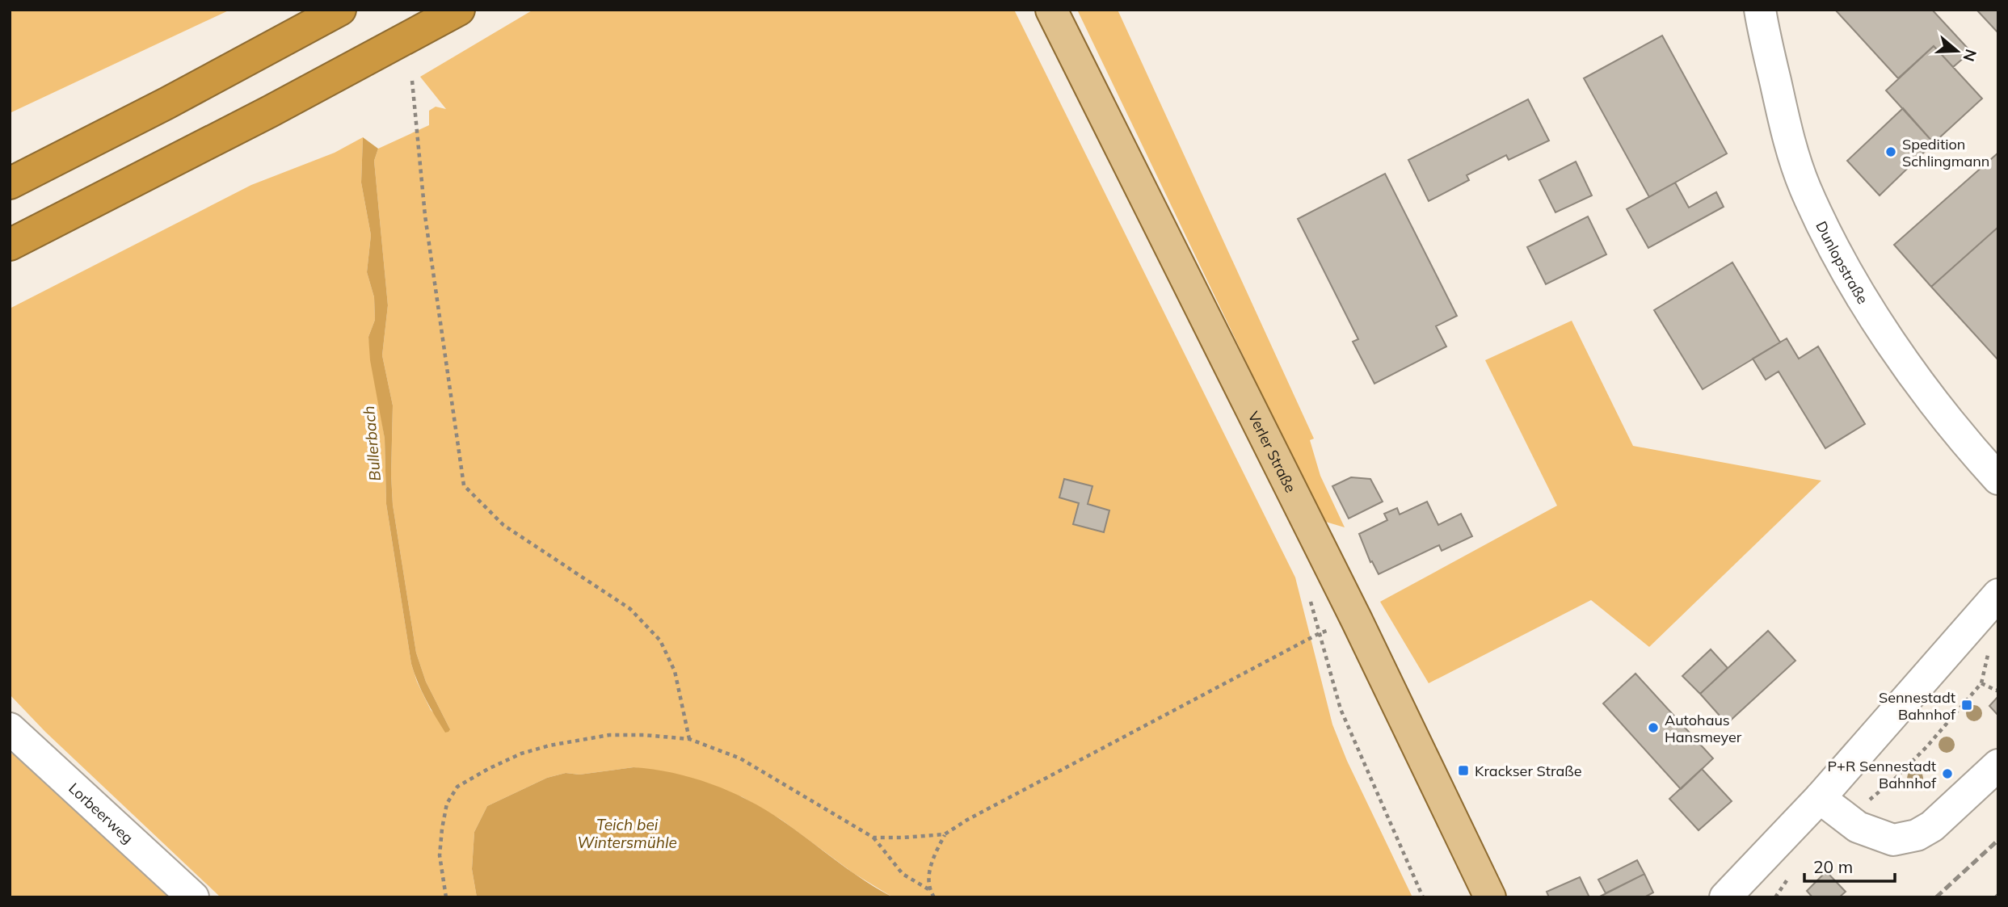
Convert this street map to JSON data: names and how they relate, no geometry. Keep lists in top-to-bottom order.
{
  "streets": {
    "main road": ["Verler Straße"],
    "street": ["Dunlopstraße", "Lorbeerweg"]
  },
  "water": ["Bullerbach", "Teich bei Wintersmühle"],
  "places": {
    "other": ["Spedition Schlingmann", "Autohaus Hansmeyer", "P+R Sennestadt Bahnhof"],
    "transit": ["Sennestadt Bahnhof", "Krackser Straße"]
  },
  "scale_bar": "20 m",
  "north": "right"
}
